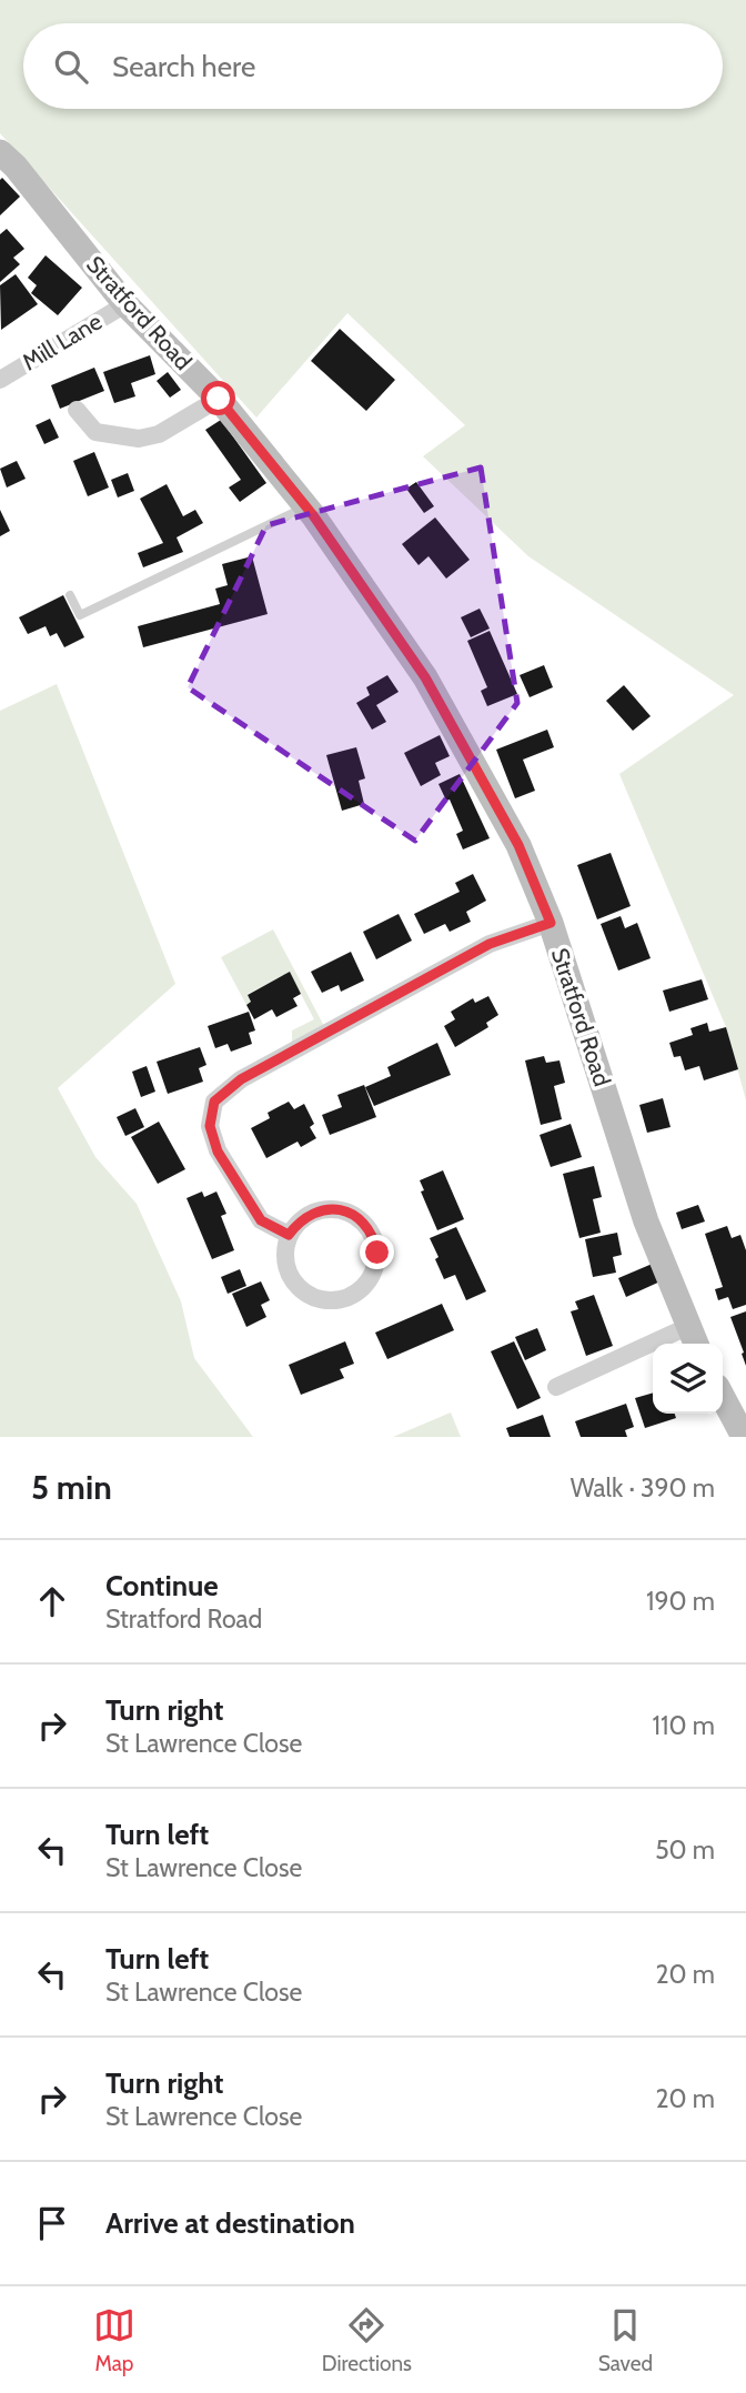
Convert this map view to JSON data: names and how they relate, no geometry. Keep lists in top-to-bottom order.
{
  "streets": {
    "street": ["Stratford Road", "Mill Lane"]
  },
  "crossings": [
    ["Stratford Road", "Mill Lane"]
  ],
  "page": {
    "search": "Search here",
    "heading": ["5 min", "Walk · 390 m"],
    "list": [
      ["Continue", "Stratford Road", "190 m"],
      ["Turn right", "St Lawrence Close", "110 m"],
      ["Turn left", "St Lawrence Close", "50 m"],
      ["Turn left", "St Lawrence Close", "20 m"],
      ["Turn right", "St Lawrence Close", "20 m"],
      "Arrive at destination"
    ],
    "nav": ["Map", "Directions", "Saved"]
  }
}
